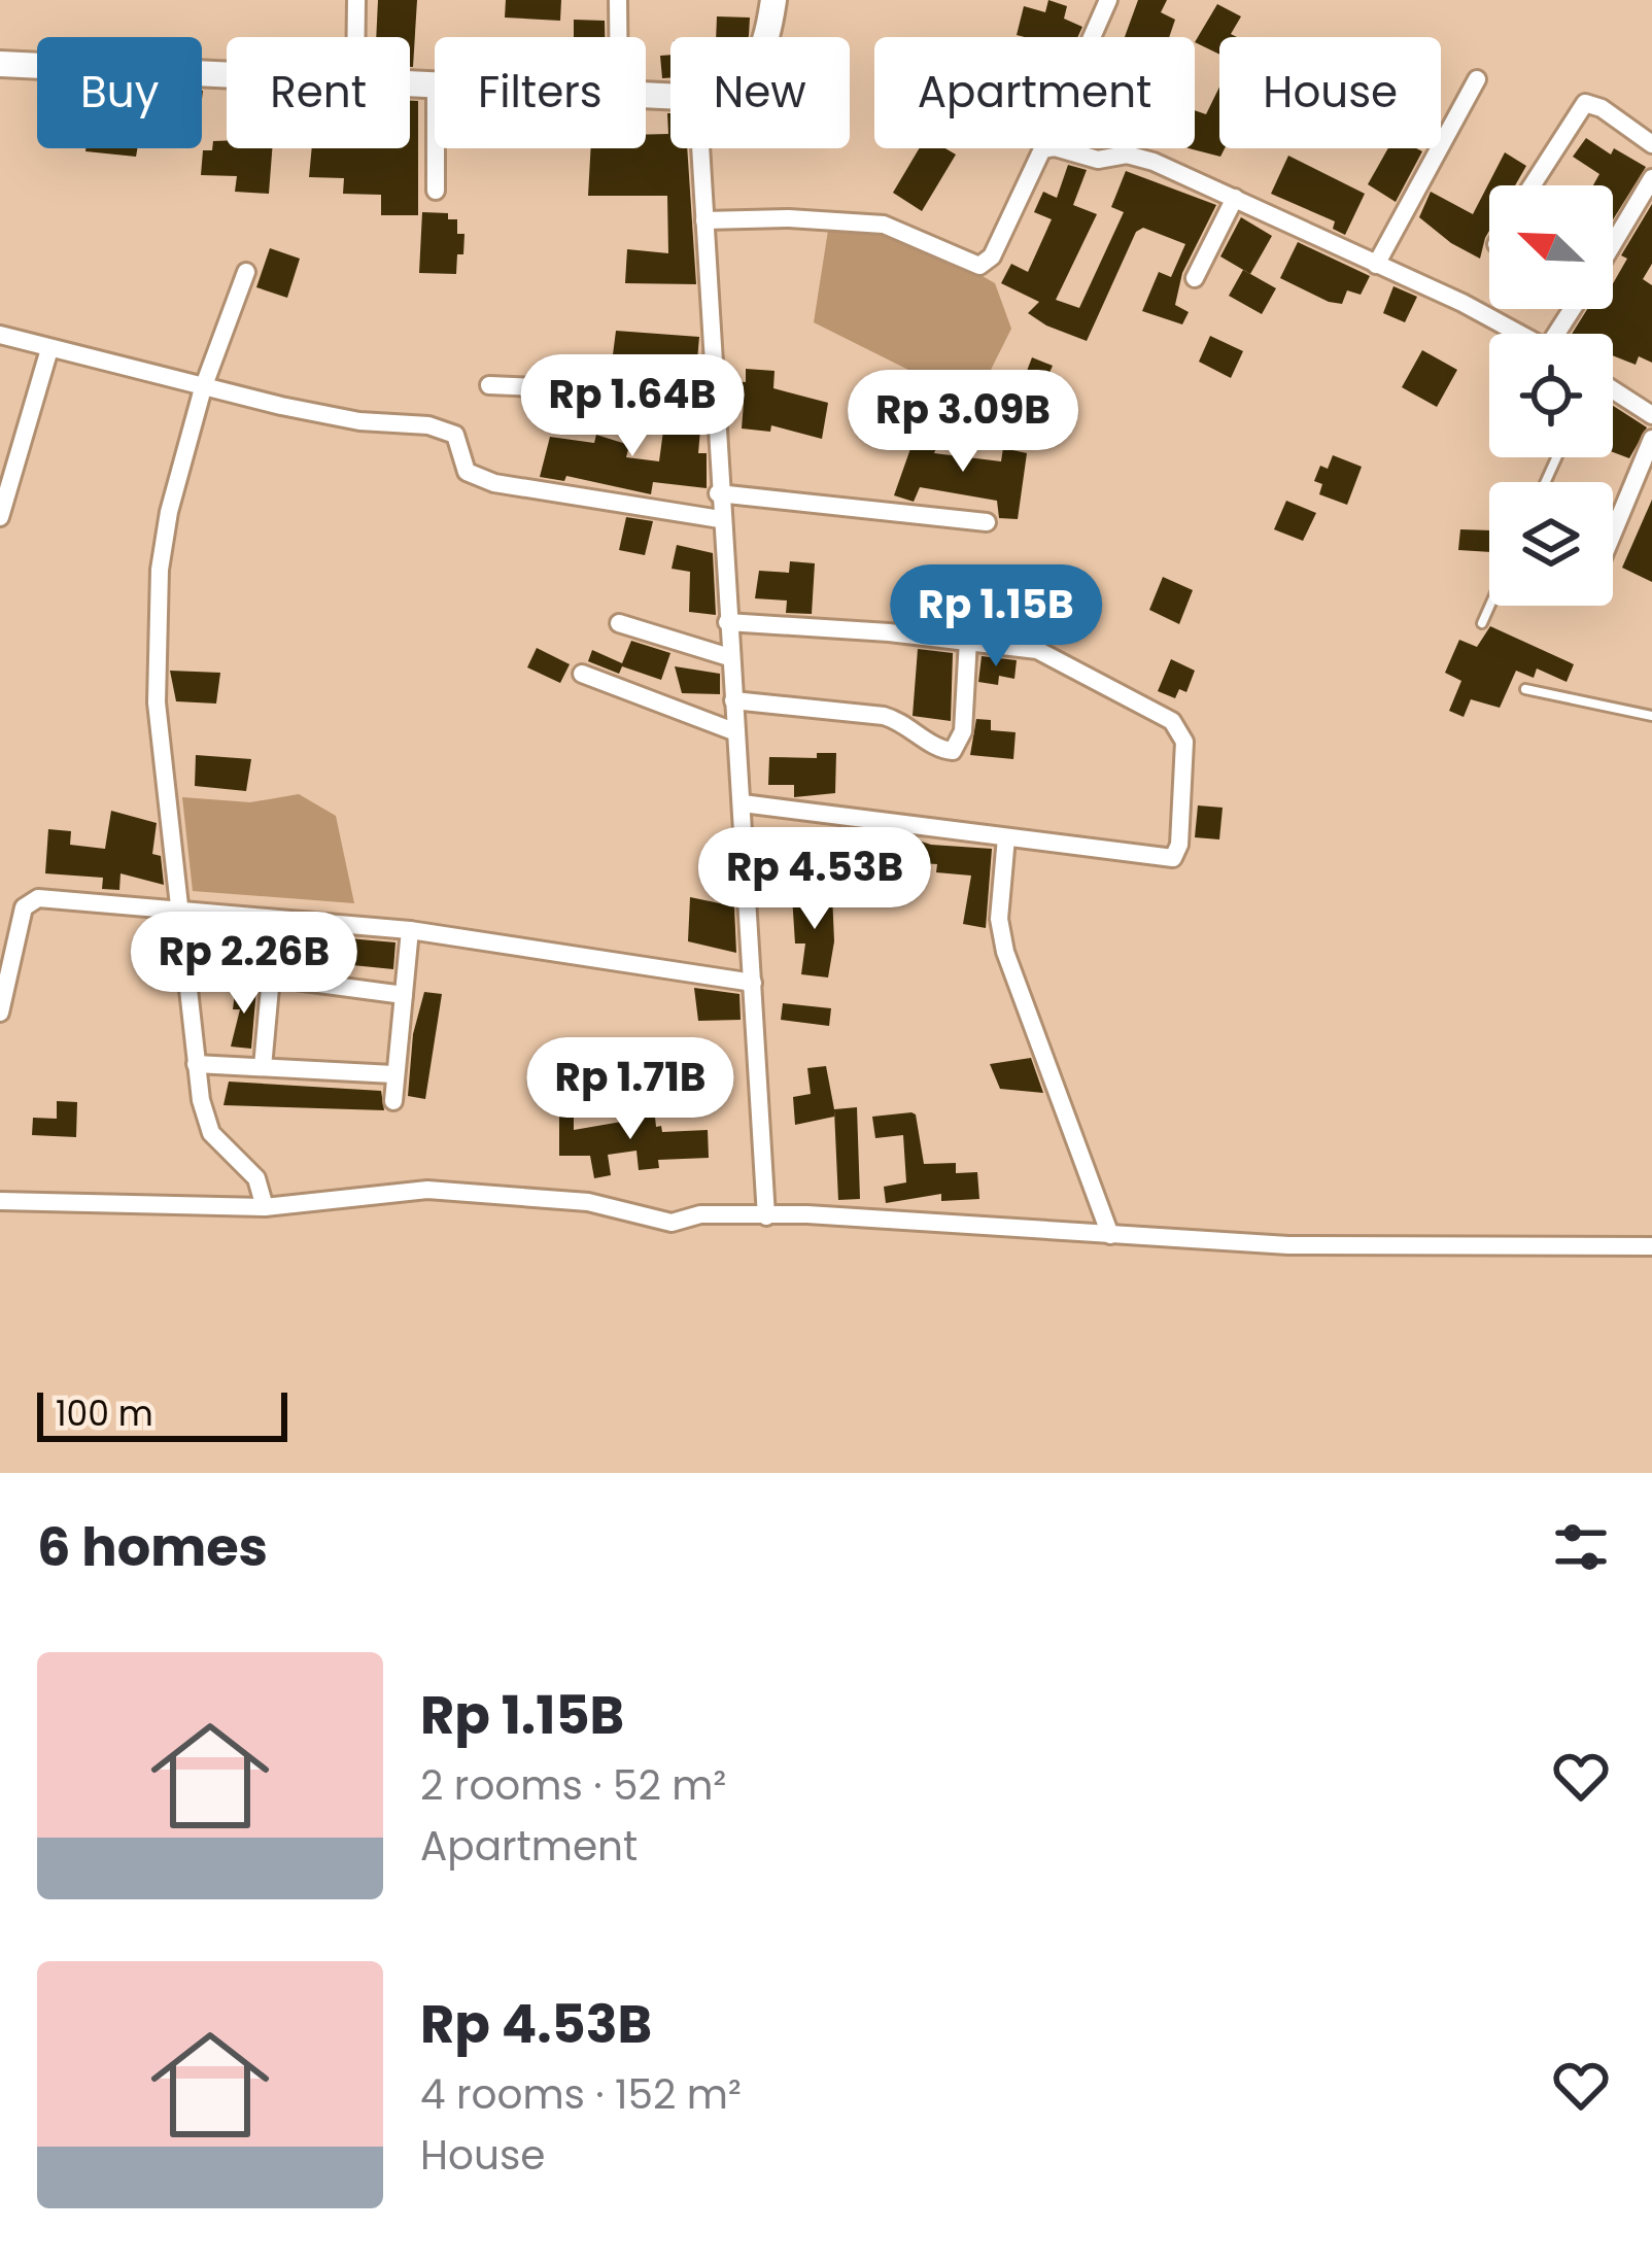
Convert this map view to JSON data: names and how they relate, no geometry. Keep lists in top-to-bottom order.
{
  "scale_bar": "100 m",
  "north": "top left",
  "page": {
    "chip": [
      "Buy",
      "Rent",
      "Filters",
      "New",
      "Apartment",
      "House"
    ],
    "price": [
      "Rp 1.64B",
      "Rp 3.09B",
      "Rp 1.15B",
      "Rp 4.53B",
      "Rp 2.26B",
      "Rp 1.71B"
    ],
    "scale": "100 m",
    "heading": "6 homes",
    "list": [
      {
        "name": "Rp 1.15B",
        "note": "2 rooms · 52 m² · Apartment"
      },
      {
        "name": "Rp 4.53B",
        "note": "4 rooms · 152 m² · House"
      }
    ]
  }
}
